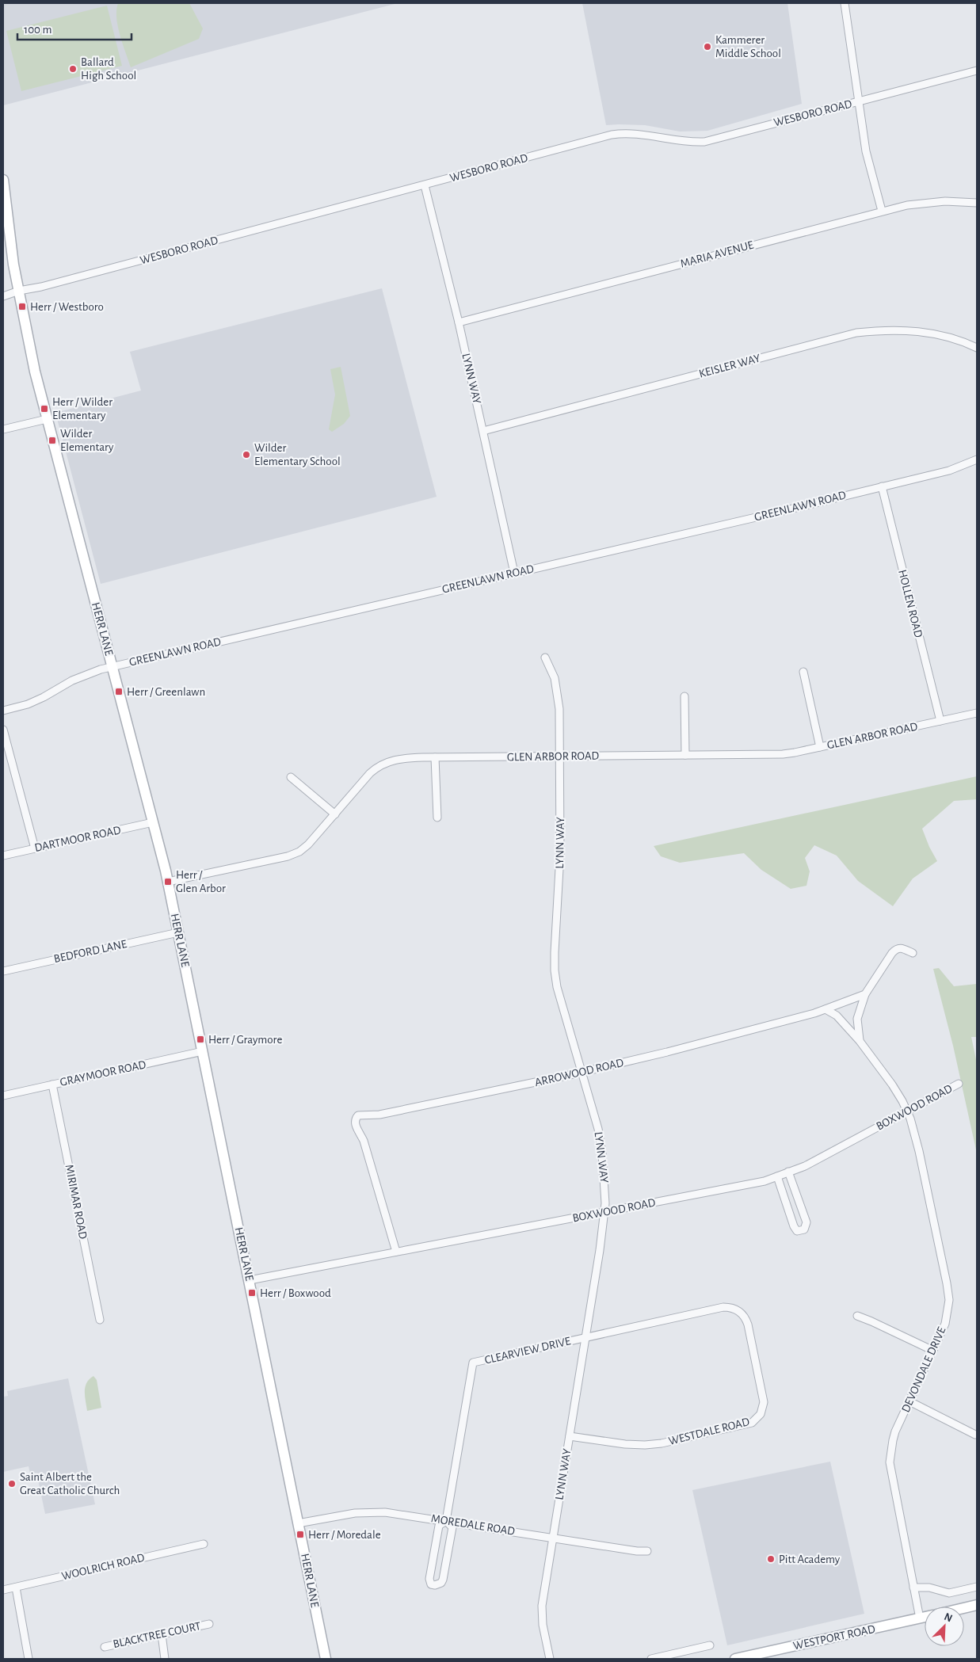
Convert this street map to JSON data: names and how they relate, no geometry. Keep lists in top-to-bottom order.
{
  "streets": {
    "main road": ["HERR LANE", "WESTPORT ROAD"],
    "street": [
      "WESBORO ROAD",
      "MARIA AVENUE",
      "KEISLER WAY",
      "LYNN WAY",
      "GREENLAWN ROAD",
      "HOLLEN ROAD",
      "GLEN ARBOR ROAD",
      "DARTMOOR ROAD",
      "BEDFORD LANE",
      "ARROWOOD ROAD",
      "GRAYMOOR ROAD",
      "BOXWOOD ROAD",
      "MIRIMAR ROAD",
      "CLEARVIEW DRIVE",
      "DEVONDALE DRIVE",
      "WESTDALE ROAD",
      "MOREDALE ROAD",
      "WOOLRICH ROAD",
      "BLACKTREE COURT"
    ]
  },
  "crossings": [
    ["WESBORO ROAD", "LYNN WAY"],
    ["WESBORO ROAD", "HERR LANE"],
    ["MARIA AVENUE", "LYNN WAY"],
    ["KEISLER WAY", "LYNN WAY"],
    ["LYNN WAY", "GREENLAWN ROAD"],
    ["LYNN WAY", "GLEN ARBOR ROAD"],
    ["LYNN WAY", "ARROWOOD ROAD"],
    ["LYNN WAY", "BOXWOOD ROAD"],
    ["LYNN WAY", "CLEARVIEW DRIVE"],
    ["LYNN WAY", "WESTDALE ROAD"],
    ["LYNN WAY", "MOREDALE ROAD"],
    ["GREENLAWN ROAD", "HOLLEN ROAD"],
    ["GREENLAWN ROAD", "HERR LANE"],
    ["HOLLEN ROAD", "GLEN ARBOR ROAD"],
    ["HERR LANE", "GLEN ARBOR ROAD"],
    ["HERR LANE", "DARTMOOR ROAD"],
    ["HERR LANE", "BEDFORD LANE"],
    ["HERR LANE", "GRAYMOOR ROAD"],
    ["HERR LANE", "BOXWOOD ROAD"],
    ["HERR LANE", "MOREDALE ROAD"],
    ["ARROWOOD ROAD", "BOXWOOD ROAD"],
    ["ARROWOOD ROAD", "DEVONDALE DRIVE"],
    ["GRAYMOOR ROAD", "MIRIMAR ROAD"],
    ["BOXWOOD ROAD", "DEVONDALE DRIVE"],
    ["CLEARVIEW DRIVE", "WESTDALE ROAD"],
    ["CLEARVIEW DRIVE", "MOREDALE ROAD"],
    ["DEVONDALE DRIVE", "WESTPORT ROAD"]
  ],
  "places": {
    "other": [
      "Kammerer Middle School",
      "Ballard High School",
      "Wilder Elementary School",
      "Saint Albert the Great Catholic Church",
      "Pitt Academy"
    ],
    "transit": [
      "Herr / Westboro",
      "Herr / Wilder Elementary",
      "Wilder Elementary",
      "Herr / Greenlawn",
      "Herr / Glen Arbor",
      "Herr / Graymore",
      "Herr / Boxwood",
      "Herr / Moredale"
    ]
  },
  "scale_bar": "100 m",
  "north": "top right"
}
